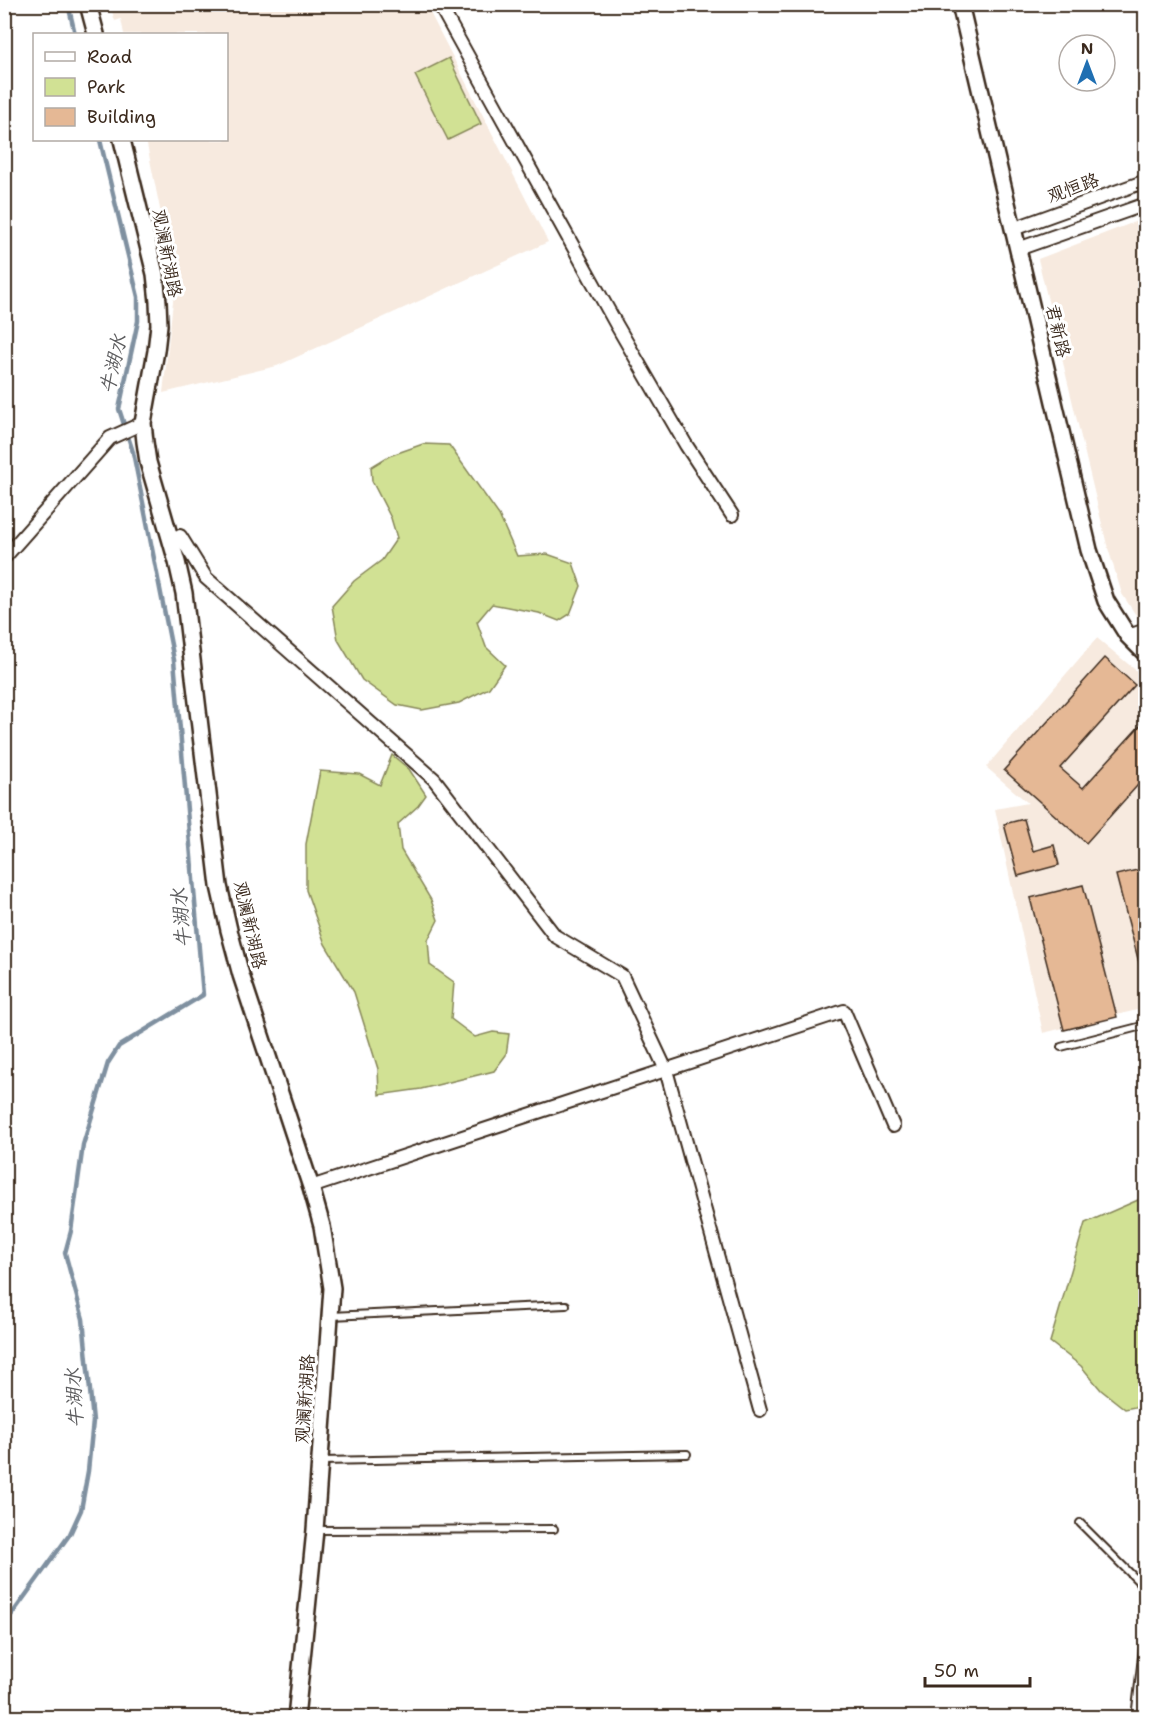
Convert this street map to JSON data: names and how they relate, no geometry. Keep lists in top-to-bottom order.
{
  "streets": {
    "street": ["观恒路", "观澜新湖路", "君新路"]
  },
  "crossings": [
    ["观恒路", "君新路"]
  ],
  "water": ["牛湖水"],
  "legend": ["Road", "Park", "Building"],
  "scale_bar": "50 m",
  "north": "top"
}
